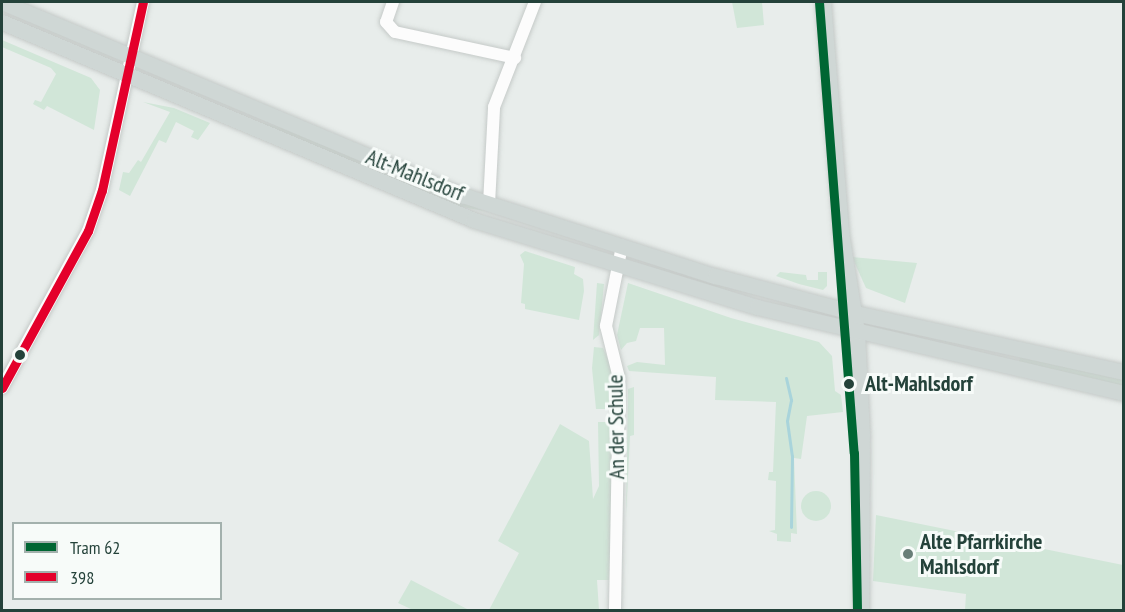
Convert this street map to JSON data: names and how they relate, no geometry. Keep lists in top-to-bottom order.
{
  "streets": {
    "main road": ["Alt-Mahlsdorf"],
    "street": ["An der Schule"]
  },
  "crossings": [
    ["Alt-Mahlsdorf", "An der Schule"]
  ],
  "places": ["Alt-Mahlsdorf", "Alte Pfarrkirche Mahlsdorf"],
  "lines": ["tram line 62", "transit line 398"],
  "legend": ["Tram 62", "398"]
}
